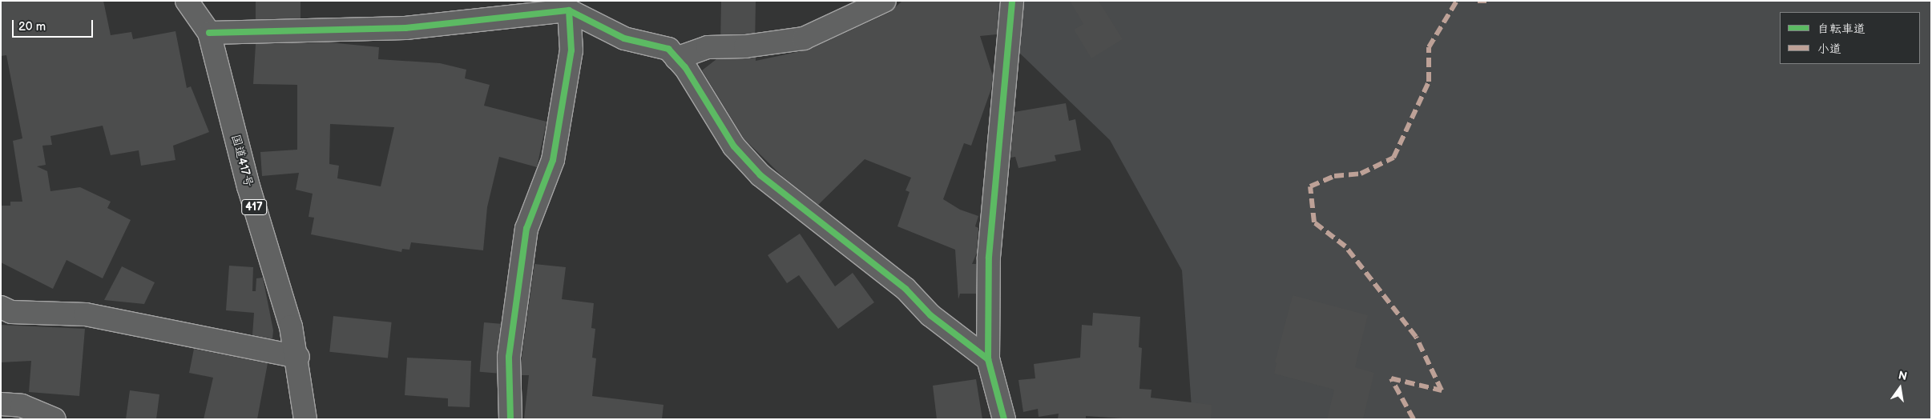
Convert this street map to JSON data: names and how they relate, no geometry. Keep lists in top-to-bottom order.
{
  "streets": {
    "main road": ["国道417号", "417"]
  },
  "legend": ["自転車道", "小道"],
  "scale_bar": "20 m",
  "north": "top"
}
